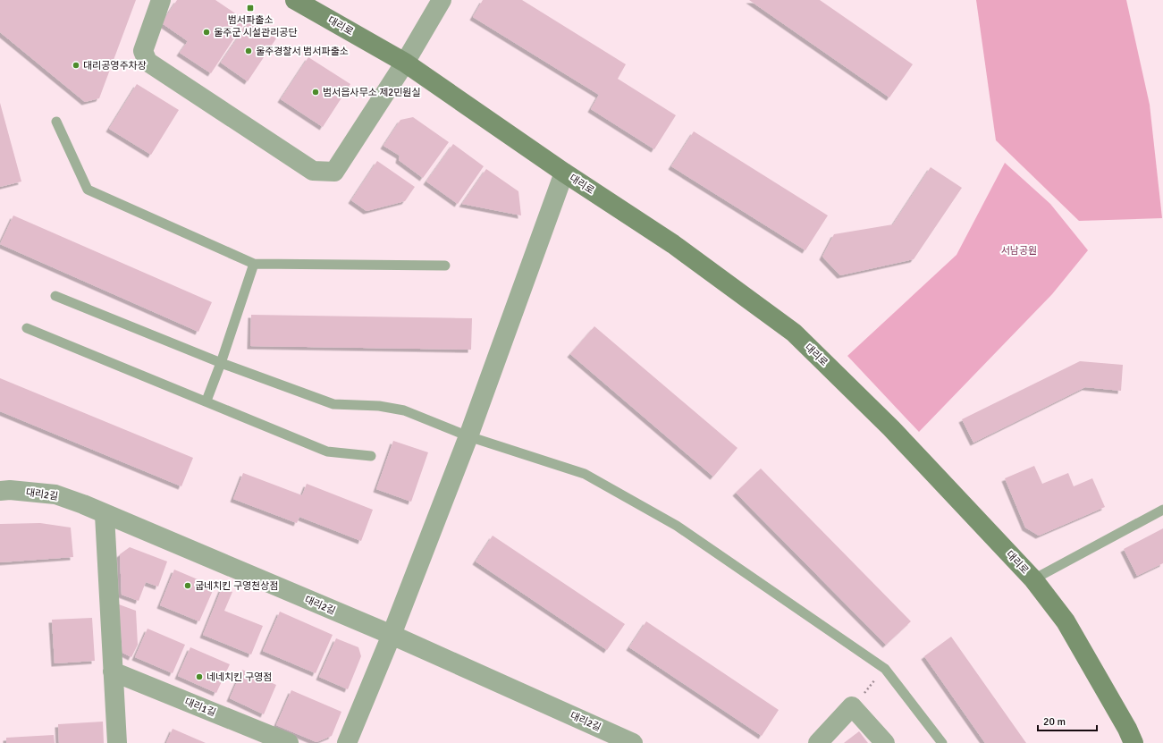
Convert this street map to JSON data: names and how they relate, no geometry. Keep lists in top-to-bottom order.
{
  "streets": {
    "main road": ["대리로"],
    "street": ["대리2길", "대리1길"]
  },
  "parks": ["서남공원"],
  "places": {
    "transit": ["범서파출소"],
    "other": [
      "울주군 시설관리공단",
      "울주경찰서 범서파출소",
      "대리공영주차장",
      "범서읍사무소 제2민원실",
      "굽네치킨 구영천상점",
      "네네치킨 구영점"
    ]
  },
  "scale_bar": "20 m"
}
